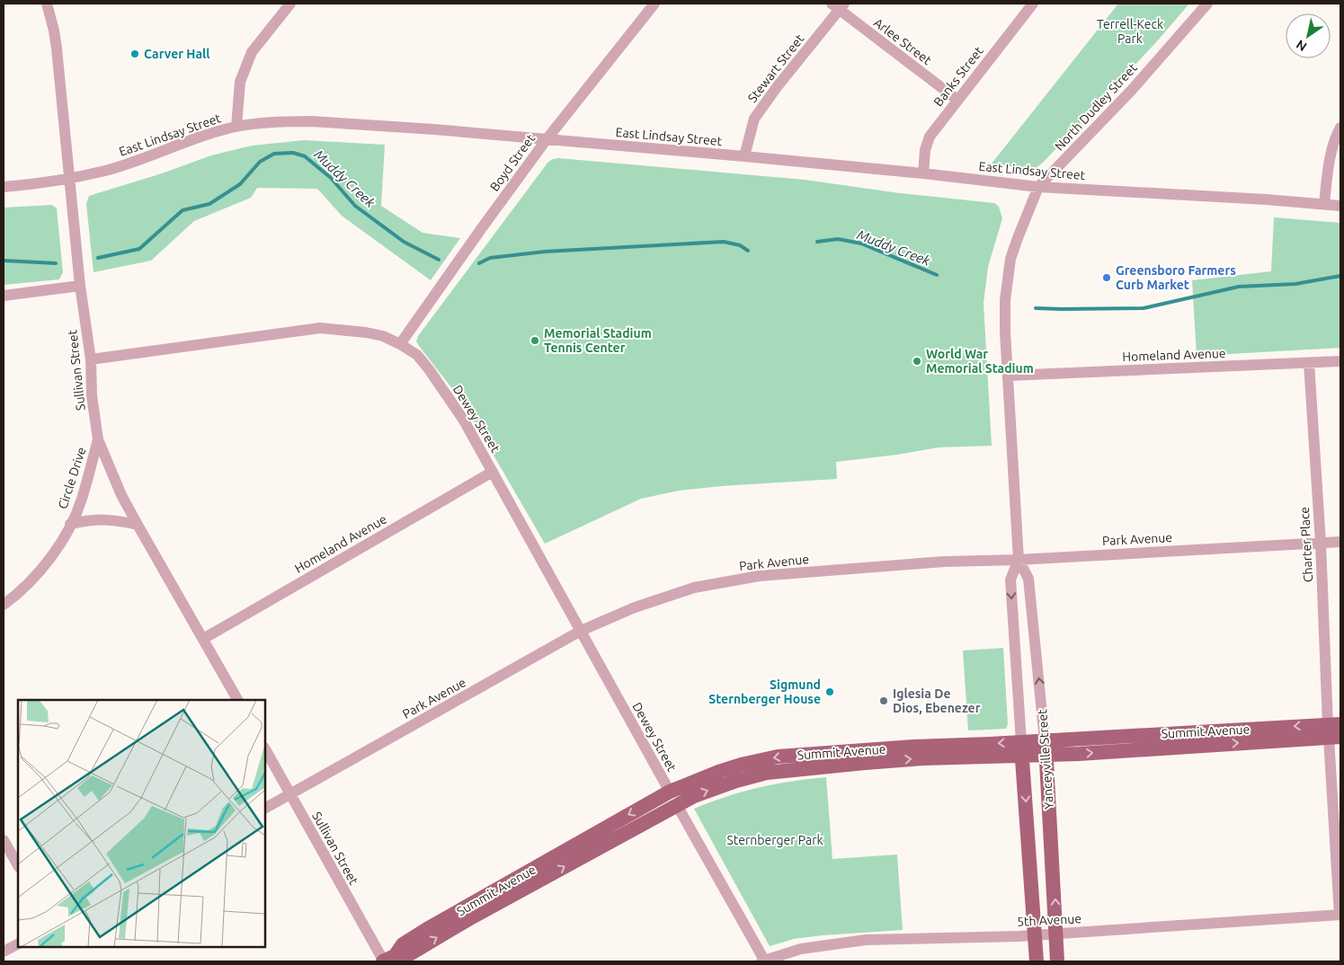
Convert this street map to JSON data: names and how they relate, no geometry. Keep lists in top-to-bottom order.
{
  "streets": {
    "main road": ["Summit Avenue", "Yanceyville Street"],
    "street": [
      "Arlee Street",
      "Stewart Street",
      "Banks Street",
      "North Dudley Street",
      "East Lindsay Street",
      "Boyd Street",
      "Homeland Avenue",
      "Sullivan Street",
      "Dewey Street",
      "Circle Drive",
      "Park Avenue",
      "Charter Place",
      "5th Avenue"
    ]
  },
  "crossings": [
    ["Arlee Street", "Stewart Street"],
    ["Arlee Street", "Banks Street"],
    ["Stewart Street", "East Lindsay Street"],
    ["Banks Street", "East Lindsay Street"],
    ["North Dudley Street", "East Lindsay Street"],
    ["North Dudley Street", "Yanceyville Street"],
    ["East Lindsay Street", "Boyd Street"],
    ["East Lindsay Street", "Sullivan Street"],
    ["East Lindsay Street", "Yanceyville Street"],
    ["Boyd Street", "Dewey Street"],
    ["Homeland Avenue", "Sullivan Street"],
    ["Homeland Avenue", "Dewey Street"],
    ["Homeland Avenue", "Charter Place"],
    ["Homeland Avenue", "Yanceyville Street"],
    ["Sullivan Street", "Dewey Street"],
    ["Sullivan Street", "Circle Drive"],
    ["Sullivan Street", "Park Avenue"],
    ["Sullivan Street", "Summit Avenue"],
    ["Dewey Street", "Park Avenue"],
    ["Dewey Street", "Summit Avenue"],
    ["Park Avenue", "Charter Place"],
    ["Park Avenue", "Yanceyville Street"],
    ["Charter Place", "Summit Avenue"],
    ["Charter Place", "5th Avenue"],
    ["Summit Avenue", "Yanceyville Street"],
    ["Yanceyville Street", "5th Avenue"]
  ],
  "water": ["Muddy Creek"],
  "parks": ["Terrell-Keck Park", "Sternberger Park"],
  "places": [
    "Carver Hall",
    "Greensboro Farmers Curb Market",
    "Memorial Stadium Tennis Center",
    "World War Memorial Stadium",
    "Sigmund Sternberger House",
    "Iglesia De Dios, Ebenezer"
  ],
  "north": "bottom left"
}
